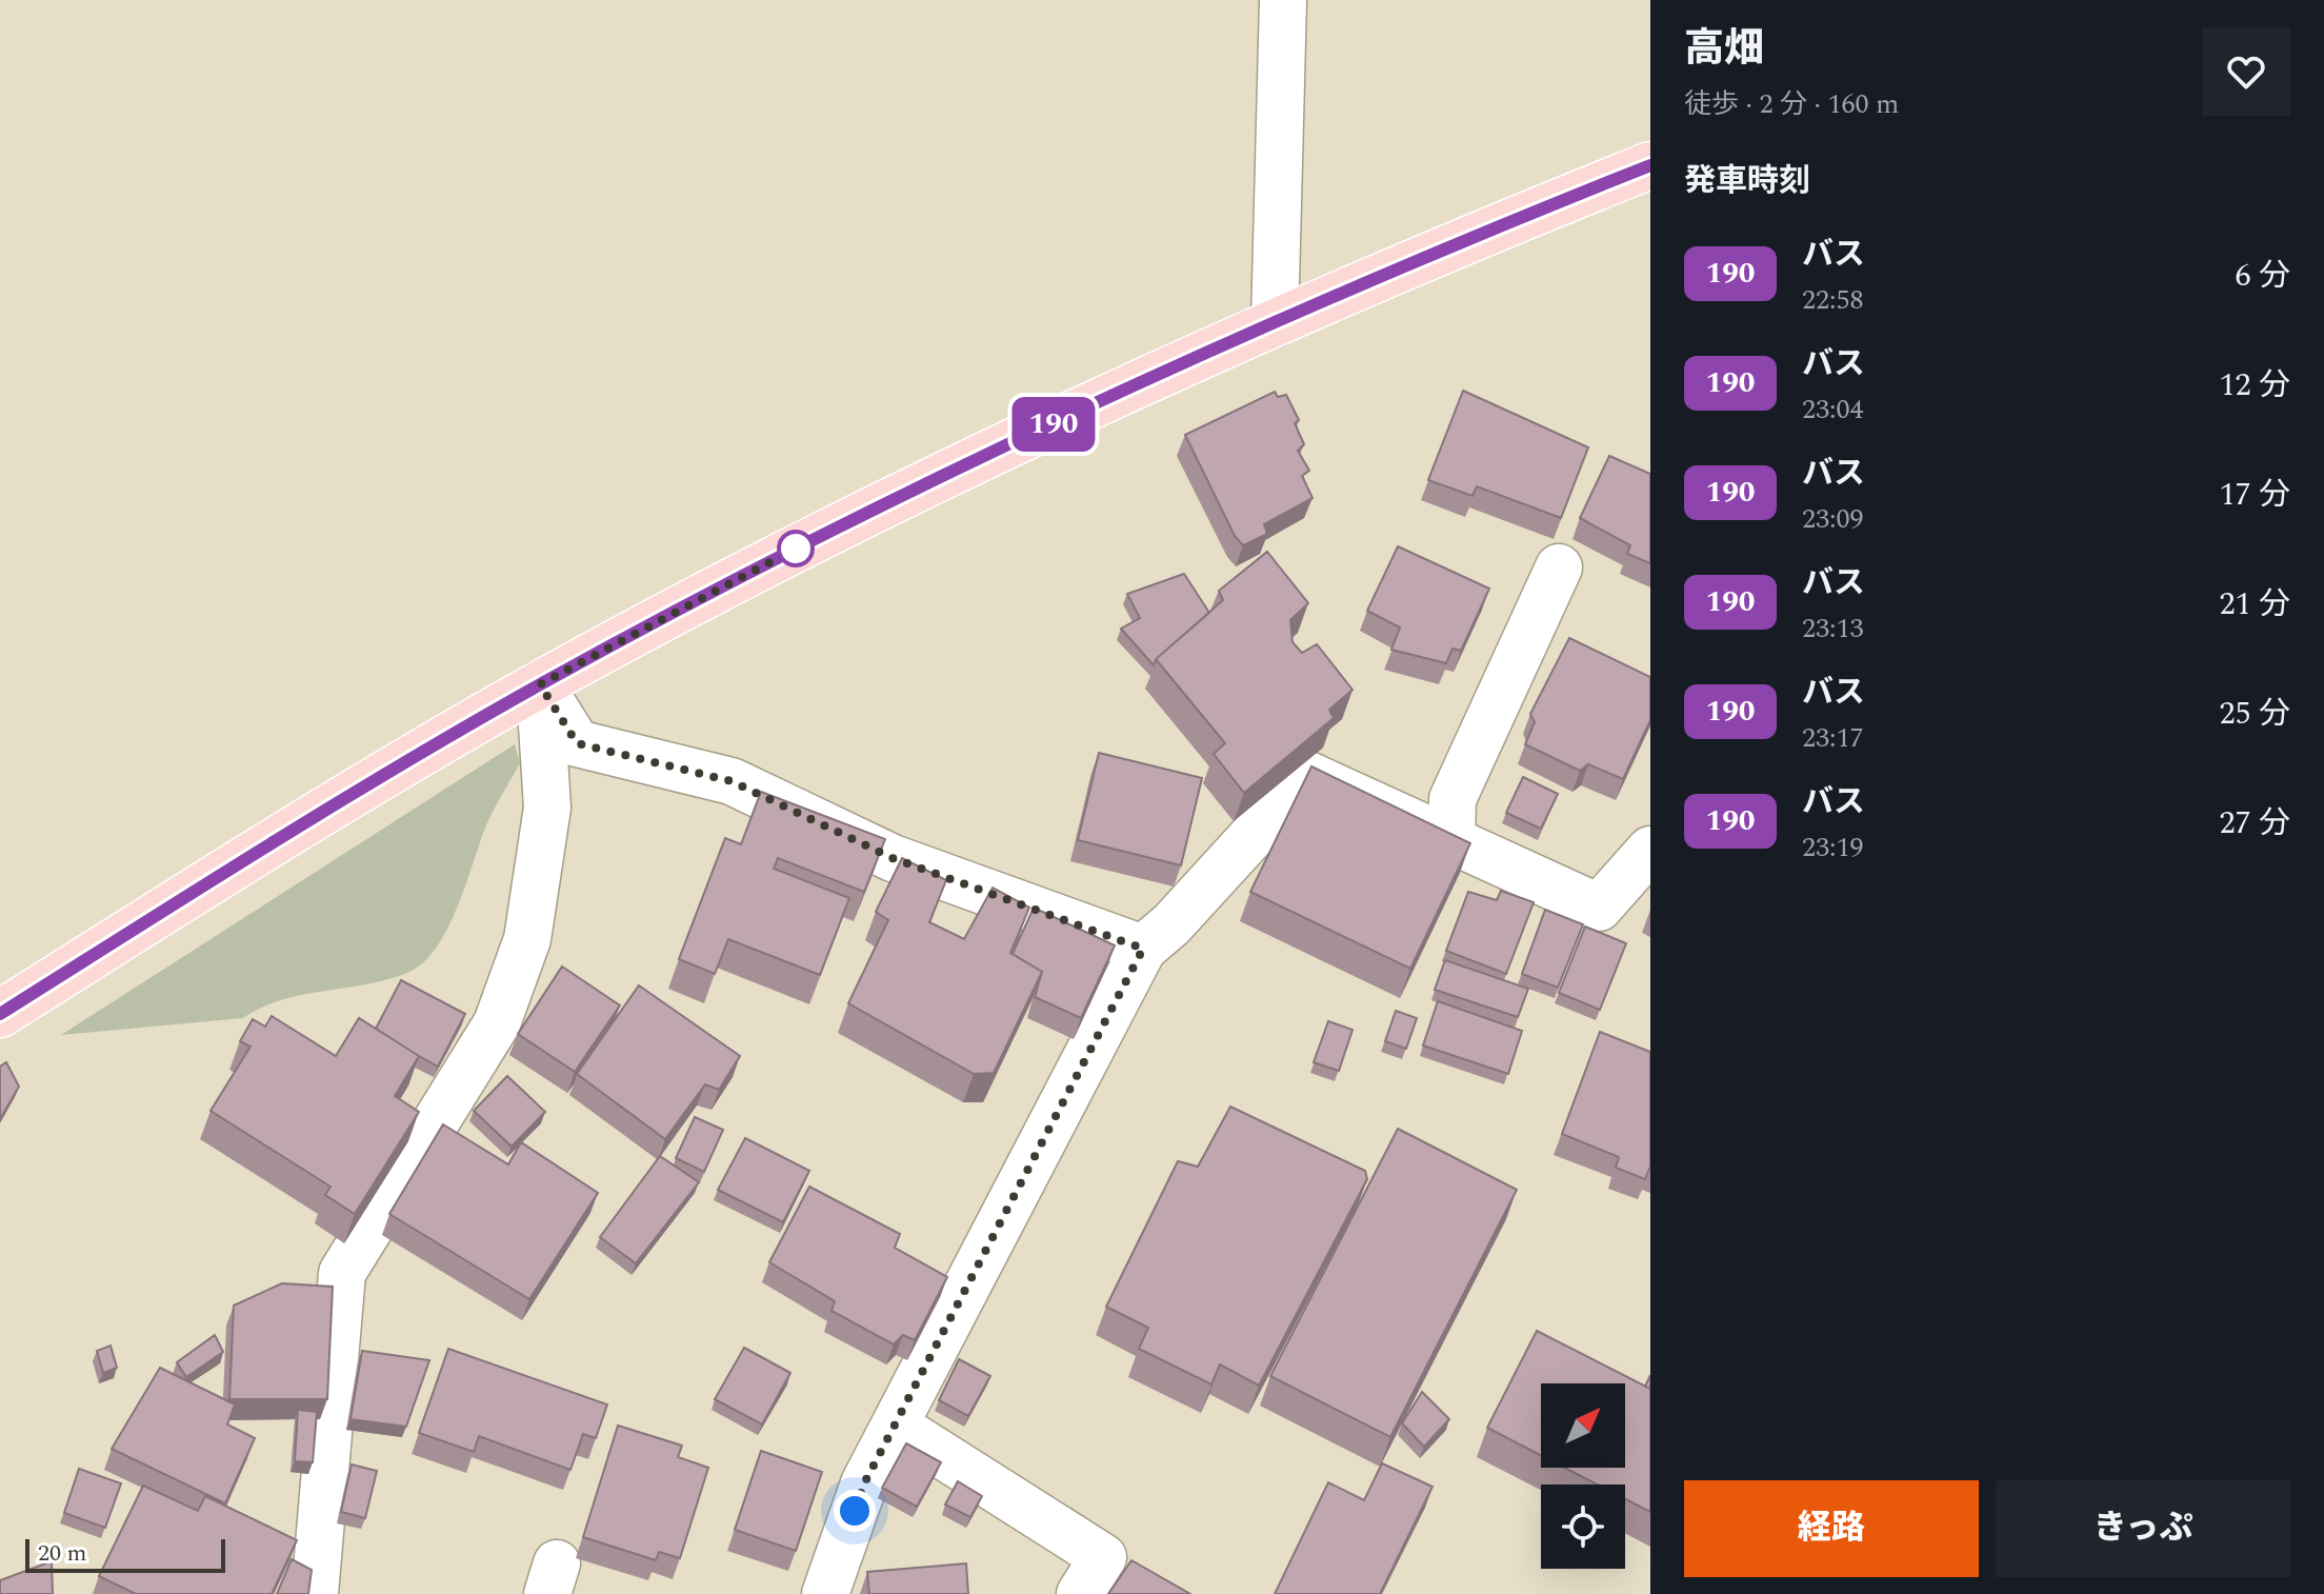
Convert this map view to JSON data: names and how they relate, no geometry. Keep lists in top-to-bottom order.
{
  "lines": ["bus line 190"],
  "scale_bar": "20 m",
  "north": "top right",
  "page": {
    "on_map": "190",
    "heading": [
      ["高畑", "徒歩 · 2 分 · 160 m"],
      "発車時刻"
    ],
    "list": [
      {
        "mark": "190",
        "name": "バス",
        "note": "22:58",
        "value": "6 分"
      },
      {
        "mark": "190",
        "name": "バス",
        "note": "23:04",
        "value": "12 分"
      },
      {
        "mark": "190",
        "name": "バス",
        "note": "23:09",
        "value": "17 分"
      },
      {
        "mark": "190",
        "name": "バス",
        "note": "23:13",
        "value": "21 分"
      },
      {
        "mark": "190",
        "name": "バス",
        "note": "23:17",
        "value": "25 分"
      },
      {
        "mark": "190",
        "name": "バス",
        "note": "23:19",
        "value": "27 分"
      }
    ],
    "buttons": ["経路", "きっぷ"],
    "scale": "20 m"
  }
}
